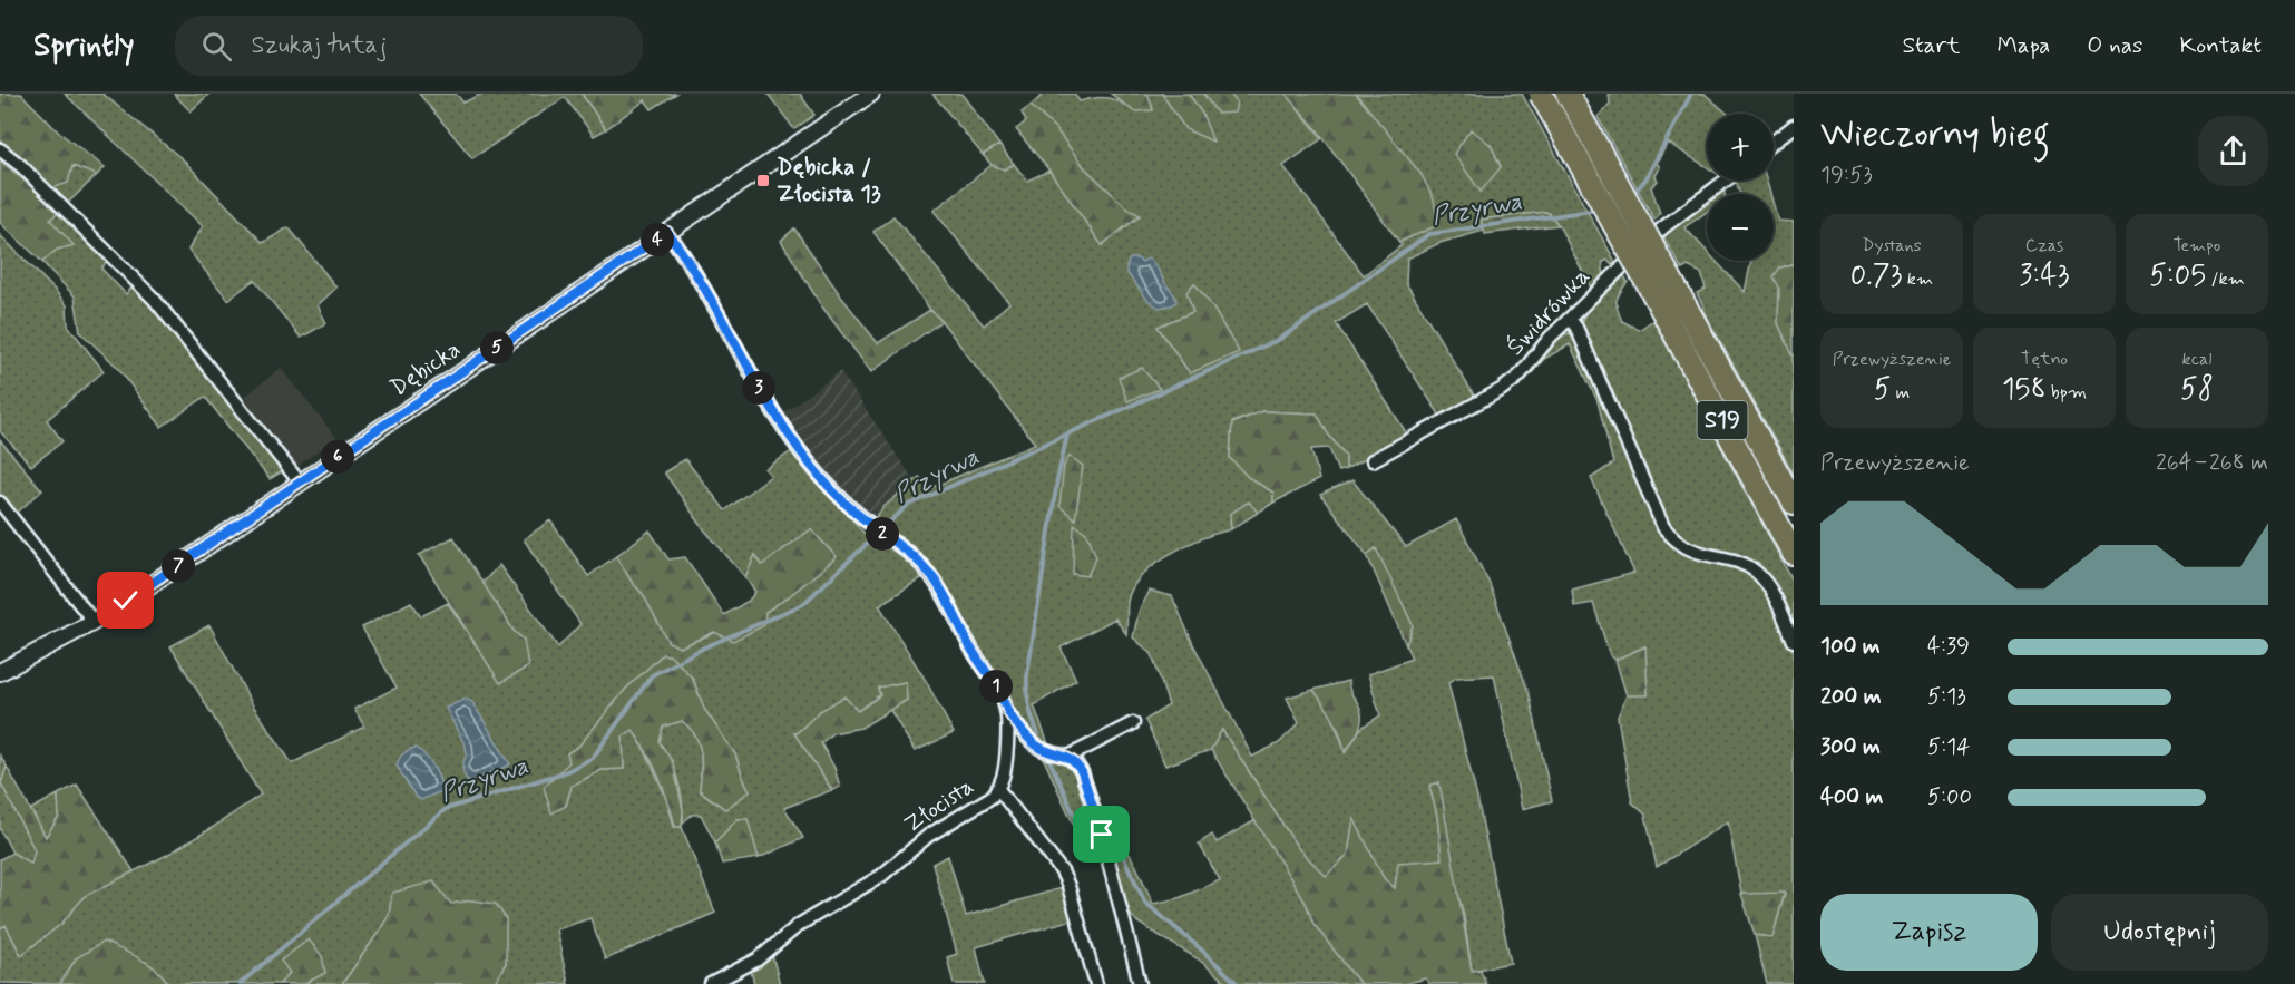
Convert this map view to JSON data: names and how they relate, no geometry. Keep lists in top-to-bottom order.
{
  "streets": {
    "highway": ["S19"],
    "street": ["Świdrówka", "Dębicka", "Złocista"]
  },
  "crossings": [
    ["Dębicka", "Złocista"]
  ],
  "water": ["Przyrwa"],
  "places": {
    "transit": ["Dębicka / Złocista 13"]
  },
  "page": {
    "header": "Sprintly",
    "search": "Szukaj tutaj",
    "nav": [
      "Start",
      "Mapa",
      "O nas",
      "Kontakt"
    ],
    "heading": ["Wieczorny bieg", "19:53"],
    "map_buttons": ["+", "−"],
    "stats": [
      ["Dystans", "0.73 km"],
      ["Czas", "3:43"],
      ["Tempo", "5:05 /km"],
      ["Przewyższenie", "5 m"],
      ["Tętno", "158 bpm"],
      ["kcal", "58"]
    ],
    "pins": [
      "4",
      "5",
      "3",
      "6",
      "2",
      "7",
      "1"
    ],
    "chart": ["Przewyższenie", "264–268 m"],
    "list": [
      {
        "name": "100 m",
        "note": "4:39"
      },
      {
        "name": "200 m",
        "note": "5:13"
      },
      {
        "name": "300 m",
        "note": "5:14"
      },
      {
        "name": "400 m",
        "note": "5:00"
      }
    ],
    "buttons": ["Zapisz", "Udostępnij"]
  }
}
